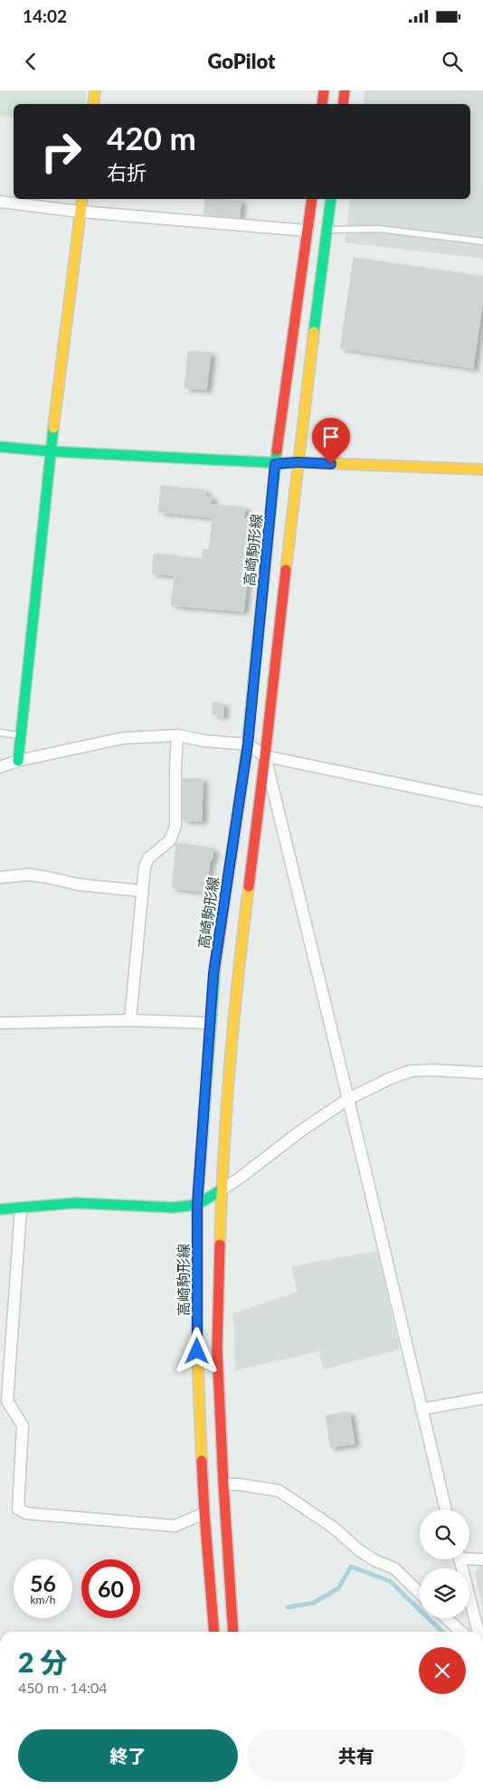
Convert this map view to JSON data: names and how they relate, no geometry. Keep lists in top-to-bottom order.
{
  "streets": {
    "main road": ["高崎駒形線"]
  },
  "page": {
    "status": "14:02",
    "header": "GoPilot",
    "turn": ["420 m", "右折"],
    "speed": "56 km/h",
    "limit": "60",
    "heading": ["2 分", "450 m · 14:04"],
    "buttons": ["終了", "共有"]
  }
}
